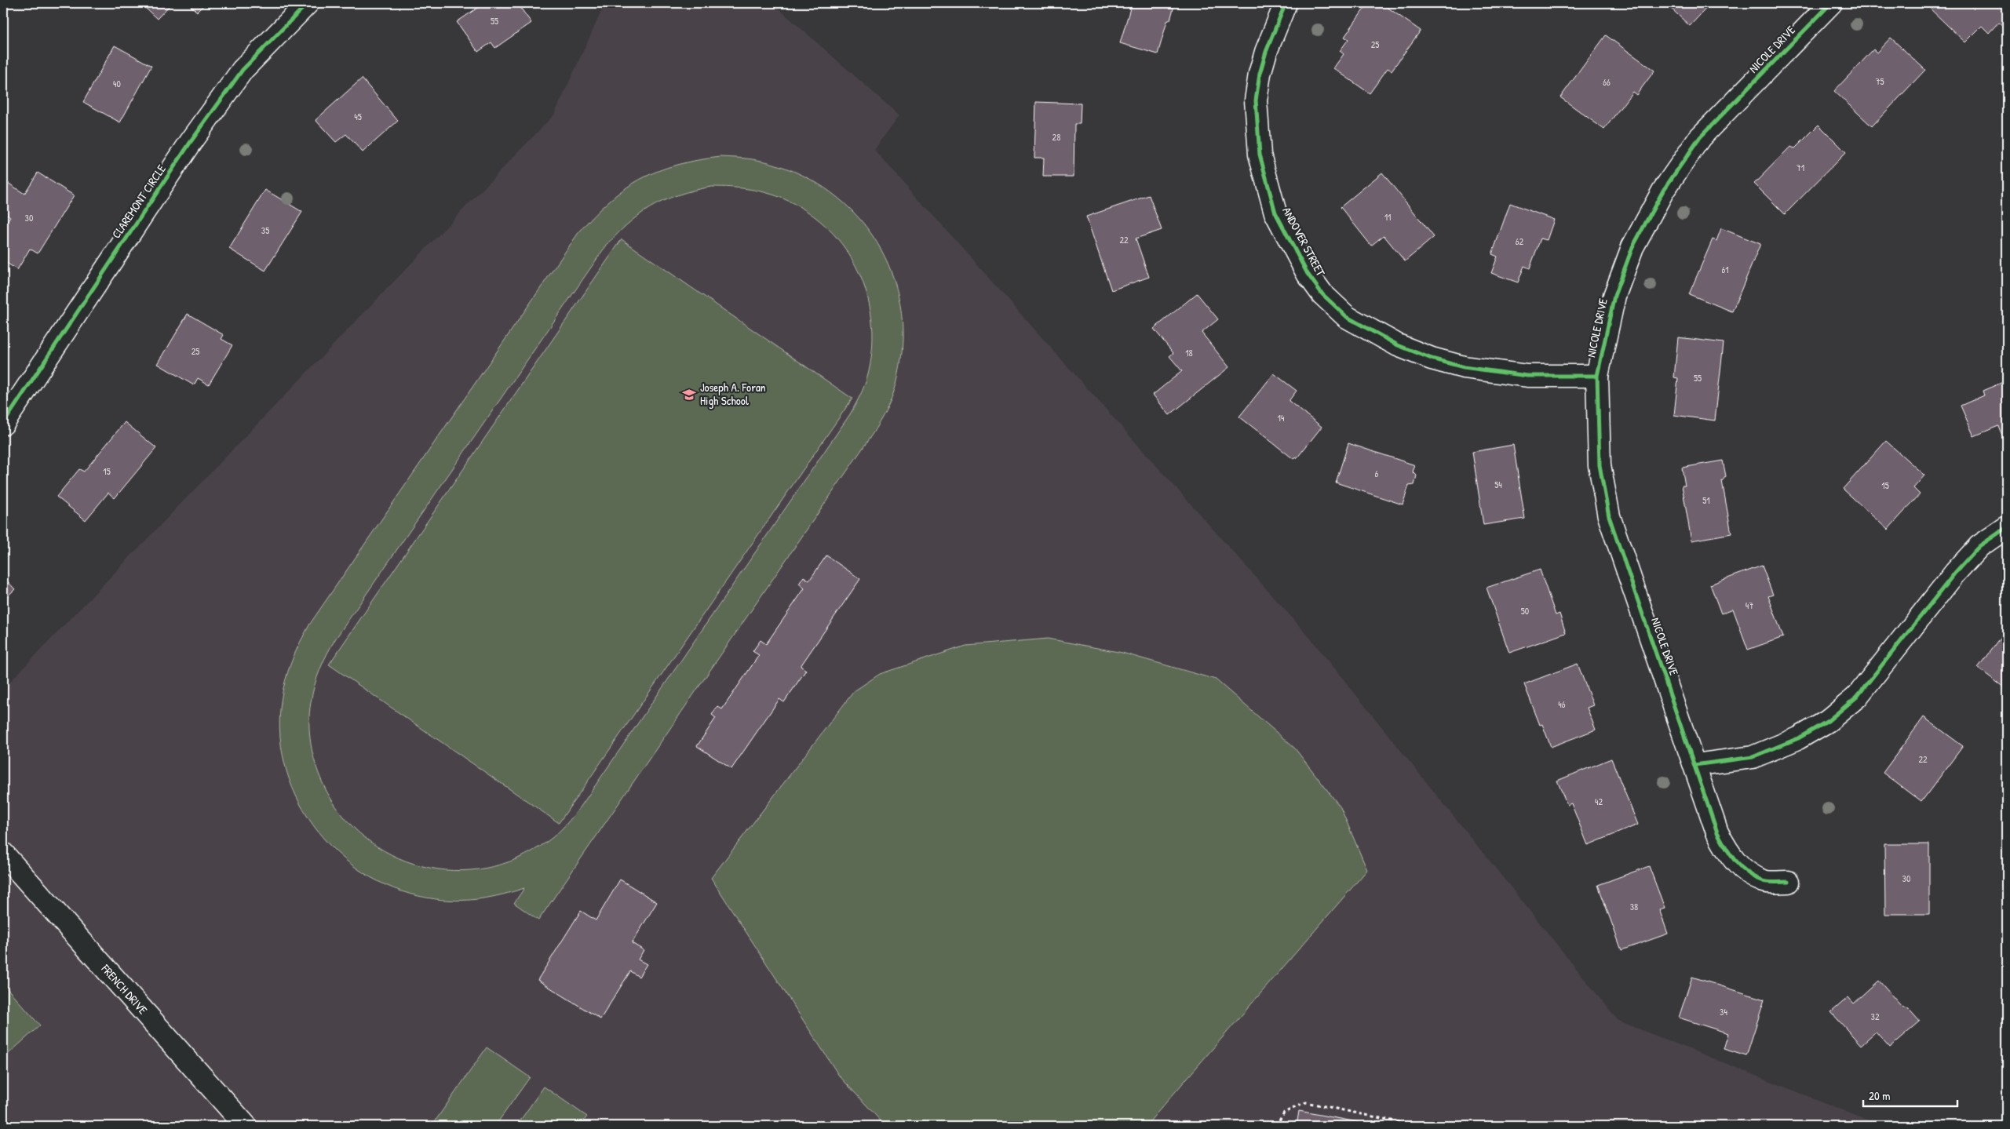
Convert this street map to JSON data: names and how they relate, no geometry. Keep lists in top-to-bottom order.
{
  "streets": {
    "street": [
      "NICOLE DRIVE",
      "CLAREMONT CIRCLE",
      "ANDOVER STREET",
      "FRENCH DRIVE"
    ]
  },
  "crossings": [
    ["NICOLE DRIVE", "ANDOVER STREET"]
  ],
  "places": {
    "school or university": ["Joseph A. Foran High School"]
  },
  "house_numbers": [
    "55",
    "25",
    "75",
    "66",
    "40",
    "45",
    "28",
    "71",
    "11",
    "30",
    "35",
    "22",
    "62",
    "61",
    "25",
    "18",
    "55",
    "14",
    "15",
    "6",
    "54",
    "15",
    "51",
    "47",
    "50",
    "46",
    "22",
    "42",
    "30",
    "38",
    "34",
    "32"
  ],
  "scale_bar": "20 m"
}
